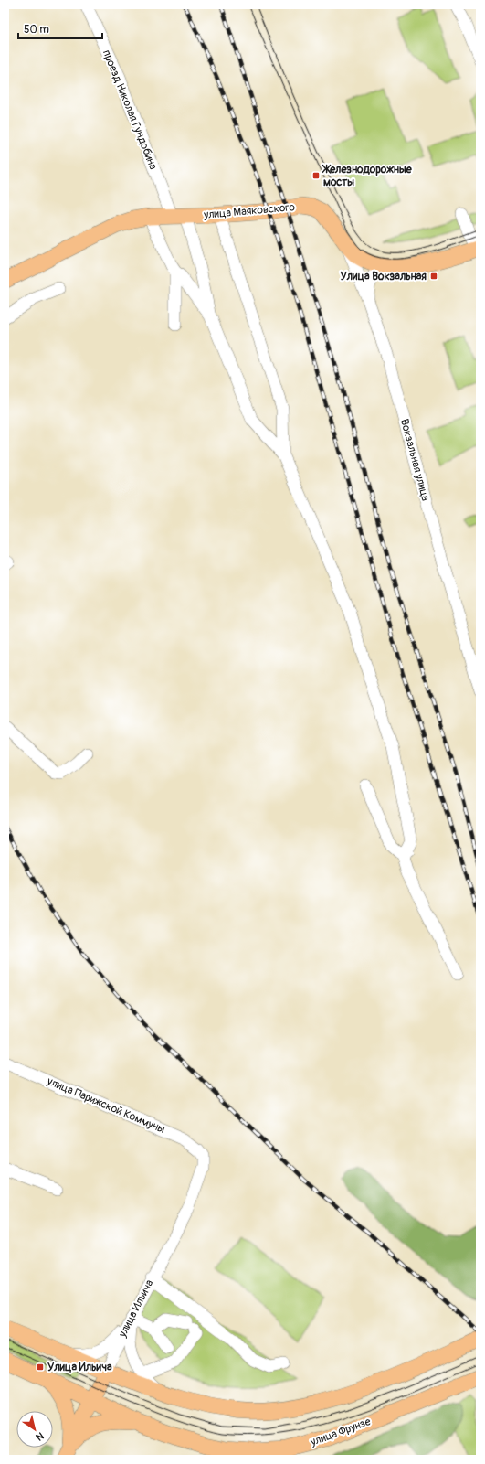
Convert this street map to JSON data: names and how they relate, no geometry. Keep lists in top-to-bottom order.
{
  "streets": {
    "main road": ["улица Маяковского", "улица Ильича", "улица Фрунзе"],
    "street": ["проезд Николая Гундобина", "Вокзальная улица", "улица Парижской Коммуны"]
  },
  "crossings": [
    ["проезд Николая Гундобина", "улица Маяковского"],
    ["улица Маяковского", "Вокзальная улица"],
    ["улица Парижской Коммуны", "улица Ильича"],
    ["улица Ильича", "улица Фрунзе"]
  ],
  "places": {
    "transit": ["Железнодорожные мосты", "Улица Вокзальная", "Улица Ильича"]
  },
  "scale_bar": "50 m",
  "north": "bottom right"
}
